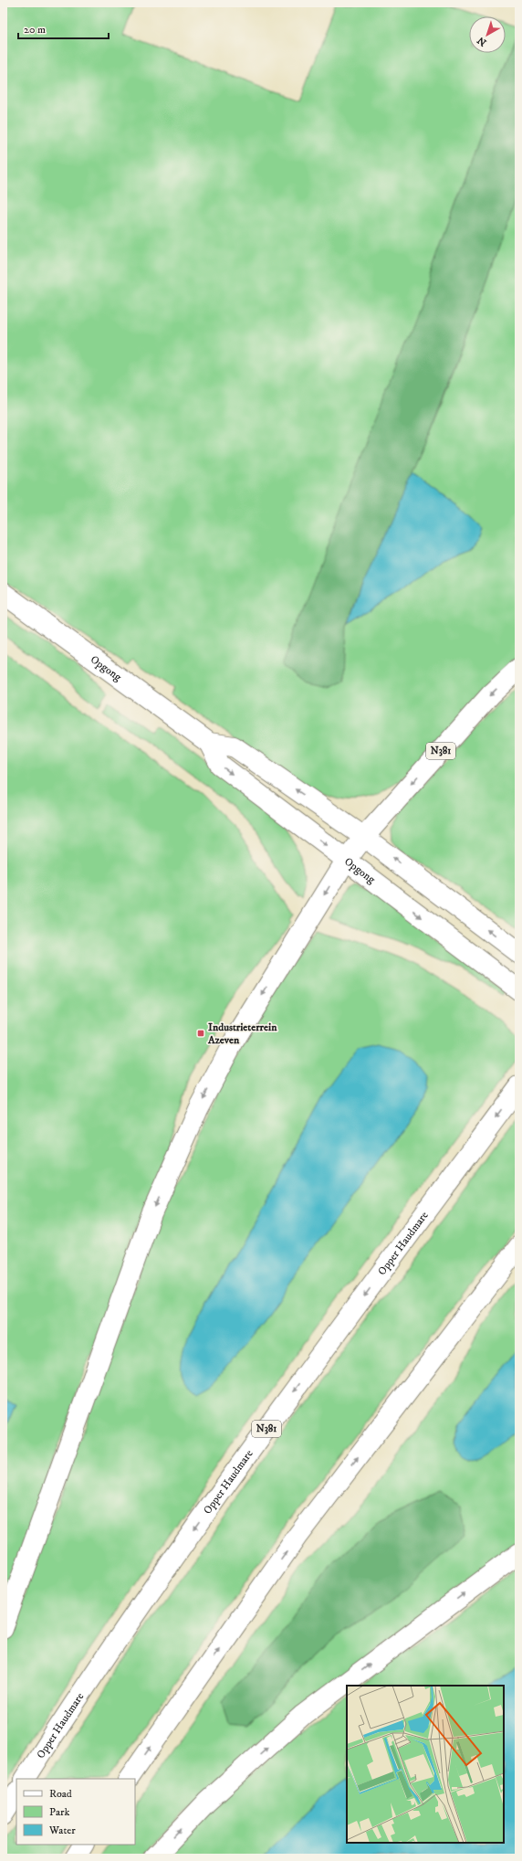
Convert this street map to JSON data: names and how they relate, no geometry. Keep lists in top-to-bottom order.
{
  "streets": {
    "main road": ["Opgong", "N381", "Opper Haudmare"]
  },
  "crossings": [
    ["Opgong", "N381"]
  ],
  "places": {
    "transit": ["Industrieterrein Azeven"]
  },
  "legend": ["Road", "Park", "Water"],
  "scale_bar": "20 m",
  "north": "bottom left"
}
